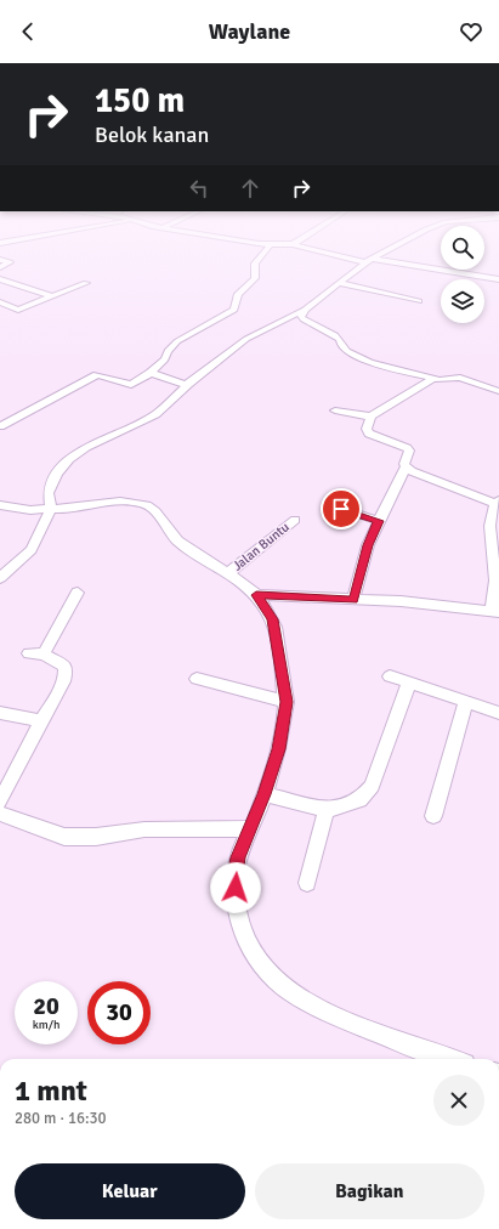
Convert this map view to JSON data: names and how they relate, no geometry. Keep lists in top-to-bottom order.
{
  "streets": {
    "street": ["Jalan Buntu"]
  },
  "page": {
    "header": "Waylane",
    "turn": ["150 m", "Belok kanan"],
    "speed": "20 km/h",
    "limit": "30",
    "heading": ["1 mnt", "280 m · 16:30"],
    "buttons": ["Keluar", "Bagikan"]
  }
}
